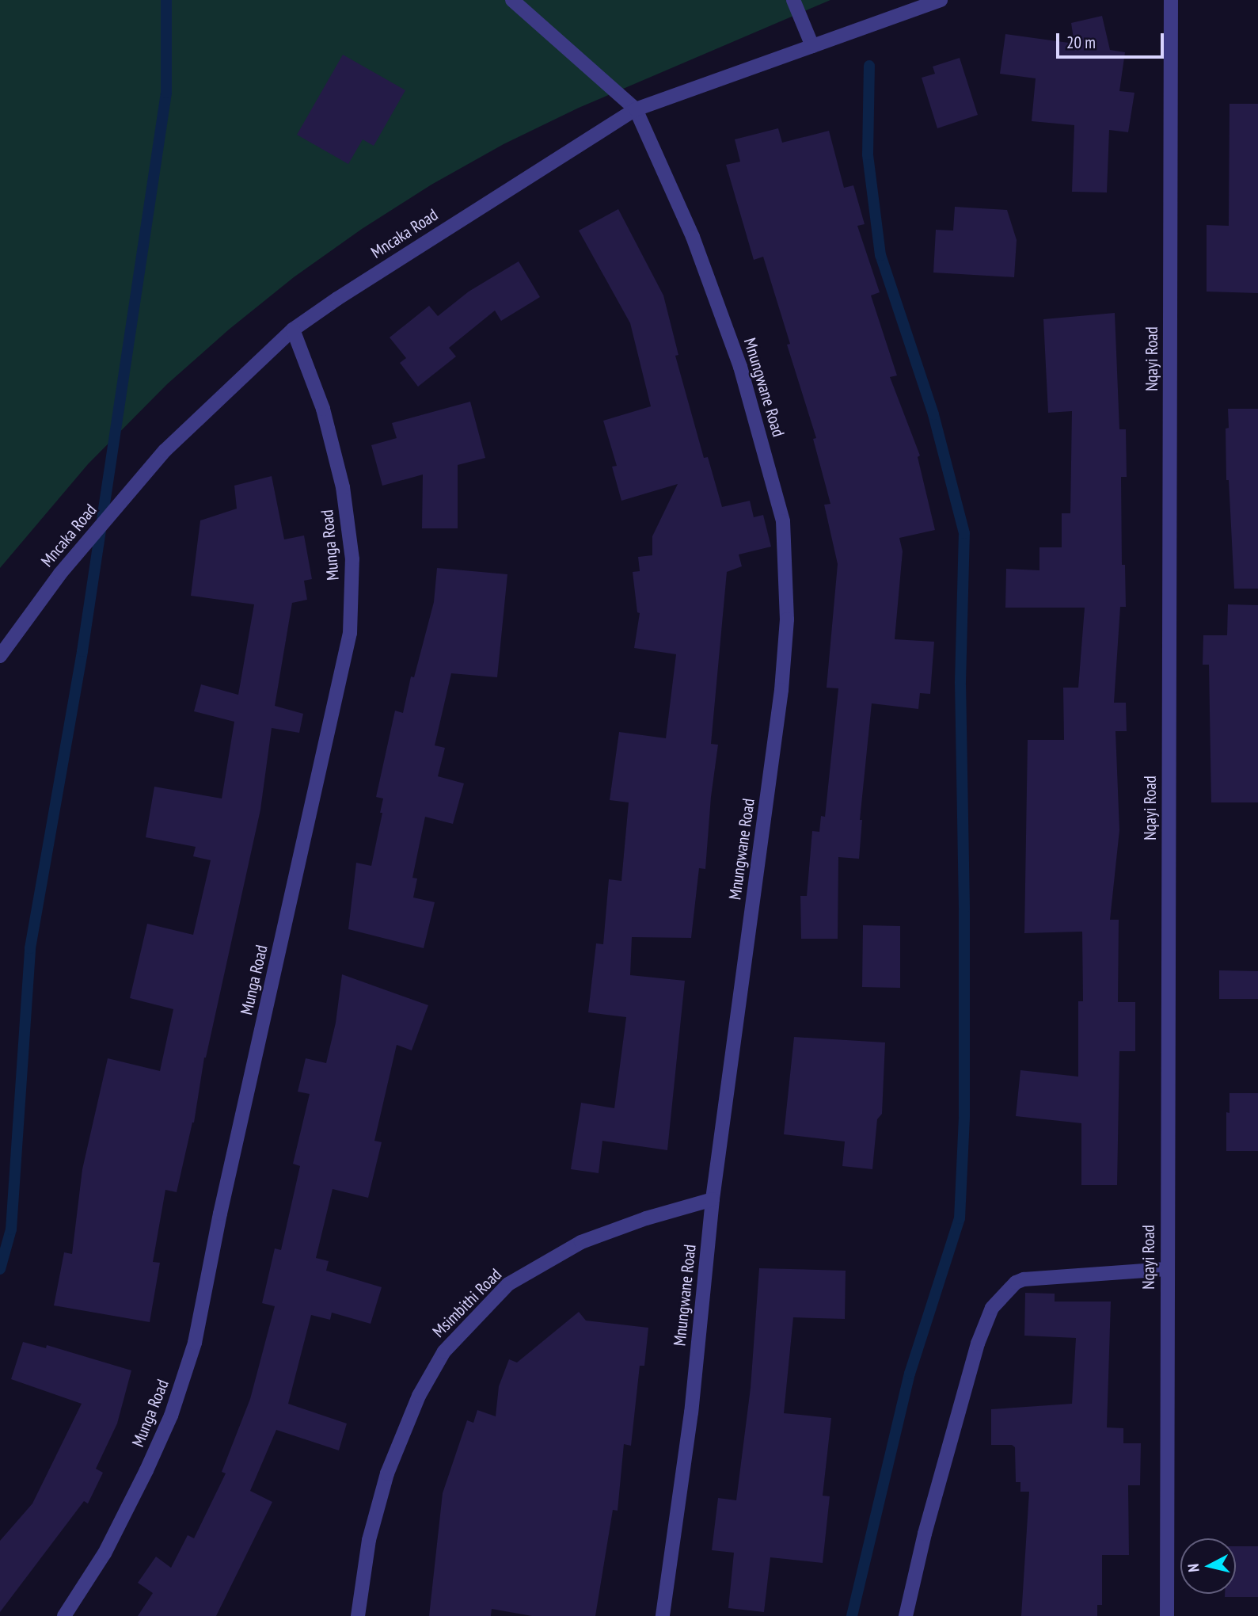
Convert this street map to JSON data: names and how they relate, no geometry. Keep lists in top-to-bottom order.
{
  "streets": {
    "street": [
      "Mncaka Road",
      "Nqayi Road",
      "Mnungwane Road",
      "Munga Road",
      "Msimbithi Road"
    ]
  },
  "crossings": [
    ["Mncaka Road", "Mnungwane Road"],
    ["Mncaka Road", "Munga Road"],
    ["Mnungwane Road", "Msimbithi Road"]
  ],
  "scale_bar": "20 m",
  "north": "left"
}
